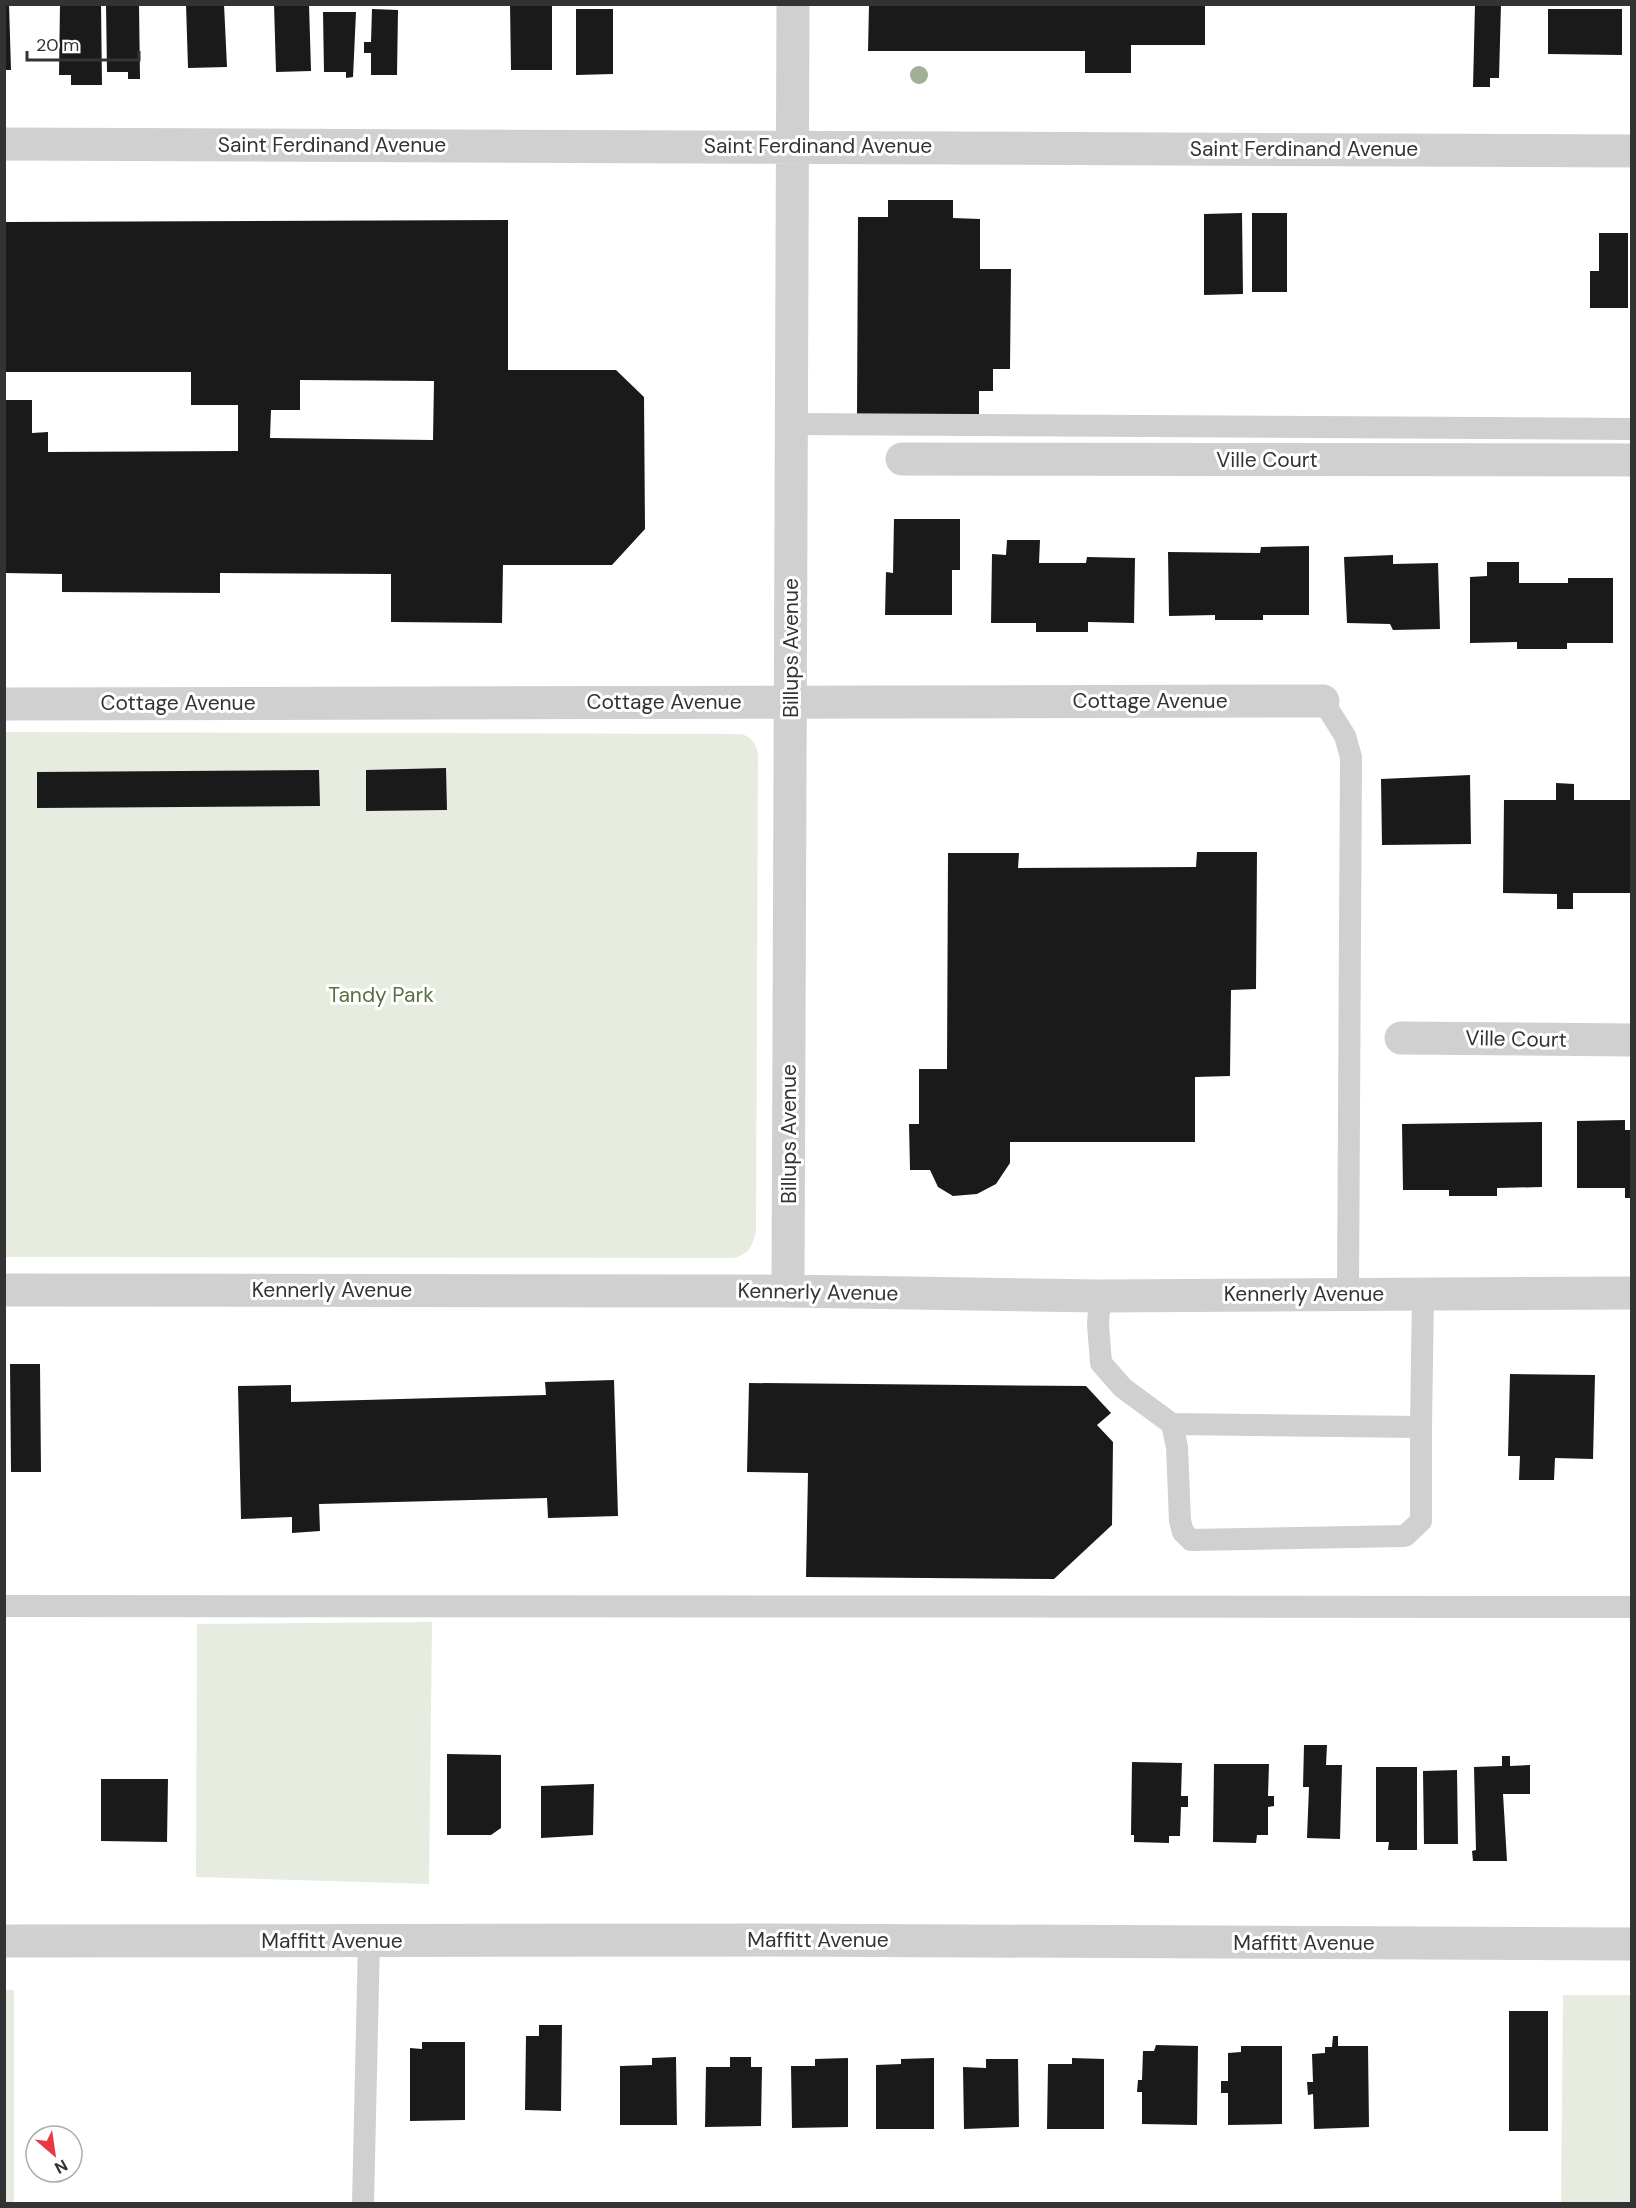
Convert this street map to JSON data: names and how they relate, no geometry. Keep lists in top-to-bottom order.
{
  "streets": {
    "street": [
      "Saint Ferdinand Avenue",
      "Ville Court",
      "Billups Avenue",
      "Cottage Avenue",
      "Kennerly Avenue",
      "Maffitt Avenue"
    ]
  },
  "crossings": [
    ["Saint Ferdinand Avenue", "Billups Avenue"],
    ["Billups Avenue", "Cottage Avenue"],
    ["Billups Avenue", "Kennerly Avenue"]
  ],
  "parks": ["Tandy Park"],
  "scale_bar": "20 m",
  "north": "bottom right"
}
